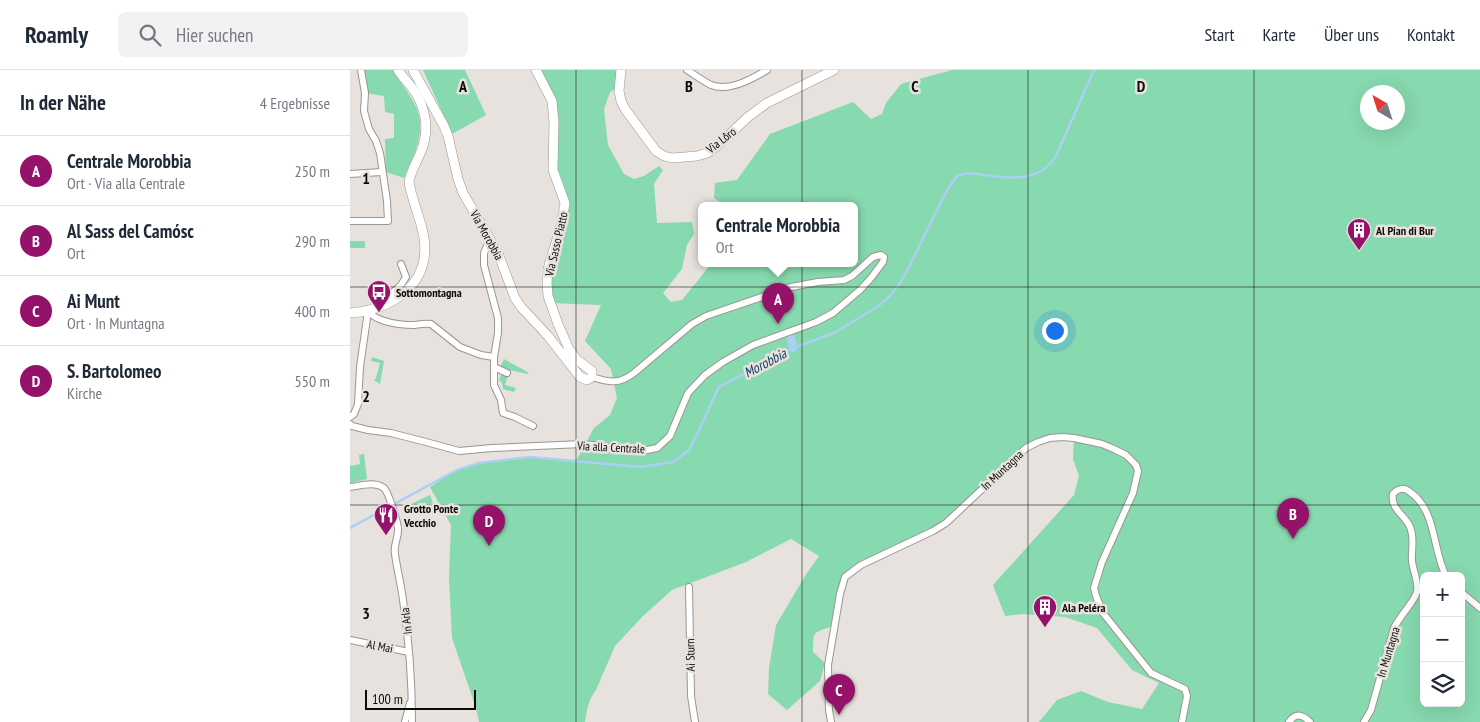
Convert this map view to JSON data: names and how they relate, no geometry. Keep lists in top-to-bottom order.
{
  "streets": {
    "street": [
      "Via Lôro",
      "Via Morobbia",
      "Via Sasso Piatto",
      "Via alla Centrale",
      "In Muntagna",
      "In Arla",
      "Al Mai",
      "Ai Sturn"
    ]
  },
  "crossings": [
    ["Via Morobbia", "Via Sasso Piatto"],
    ["Via Morobbia", "Via alla Centrale"],
    ["Via Sasso Piatto", "Via alla Centrale"],
    ["In Arla", "Al Mai"]
  ],
  "water": ["Morobbia"],
  "places": {
    "building": ["Al Pian di Bur", "Ala Peléra"],
    "bus stop": ["Sottomontagna"],
    "restaurant": ["Grotto Ponte Vecchio"]
  },
  "scale_bar": "100 m",
  "north": "top left",
  "page": {
    "header": "Roamly",
    "search": "Hier suchen",
    "nav": [
      "Start",
      "Karte",
      "Über uns",
      "Kontakt"
    ],
    "heading": ["In der Nähe", "4 Ergebnisse"],
    "list": [
      {
        "mark": "A",
        "name": "Centrale Morobbia",
        "note": "Ort · Via alla Centrale",
        "value": "250 m"
      },
      {
        "mark": "B",
        "name": "Al Sass del Camósc",
        "note": "Ort",
        "value": "290 m"
      },
      {
        "mark": "C",
        "name": "Ai Munt",
        "note": "Ort · In Muntagna",
        "value": "400 m"
      },
      {
        "mark": "D",
        "name": "S. Bartolomeo",
        "note": "Kirche",
        "value": "550 m"
      }
    ],
    "popup": ["Centrale Morobbia", "Ort"],
    "pins": [
      "A",
      "B",
      "D",
      "C"
    ],
    "map_buttons": ["+", "−"],
    "scale": "100 m"
  },
  "grid": {
    "columns": [
      "A",
      "B",
      "C",
      "D"
    ],
    "rows": ["1", "2", "3"]
  }
}
